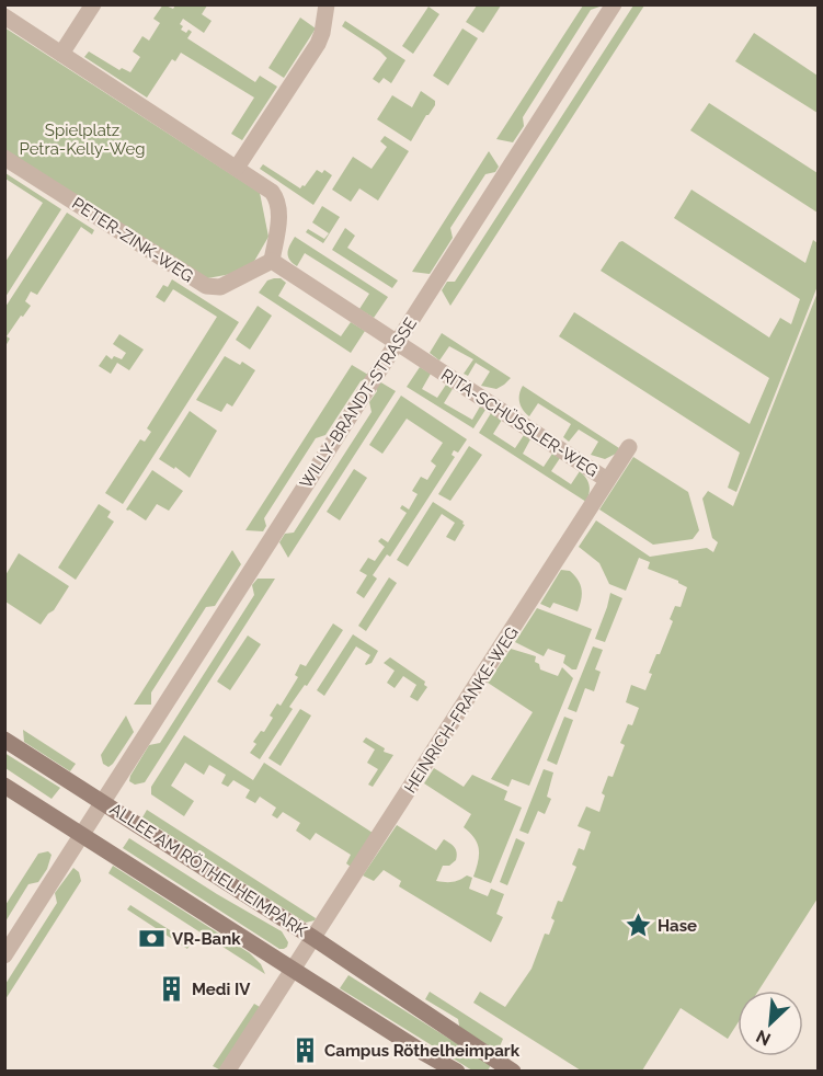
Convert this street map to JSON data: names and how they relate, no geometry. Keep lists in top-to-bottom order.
{
  "streets": {
    "street": [
      "PETER-ZINK-WEG",
      "WILLY-BRANDT-STRASSE",
      "RITA-SCHÜSSLER-WEG",
      "HEINRICH-FRANKE-WEG",
      "ALLEE AM RÖTHELHEIMPARK"
    ]
  },
  "crossings": [
    ["WILLY-BRANDT-STRASSE", "RITA-SCHÜSSLER-WEG"],
    ["WILLY-BRANDT-STRASSE", "ALLEE AM RÖTHELHEIMPARK"],
    ["RITA-SCHÜSSLER-WEG", "HEINRICH-FRANKE-WEG"],
    ["HEINRICH-FRANKE-WEG", "ALLEE AM RÖTHELHEIMPARK"]
  ],
  "parks": ["Spielplatz Petra-Kelly-Weg"],
  "places": {
    "place": ["Hase"],
    "bank": ["VR-Bank"],
    "building": ["Medi IV", "Campus Röthelheimpark"]
  },
  "north": "bottom left"
}
